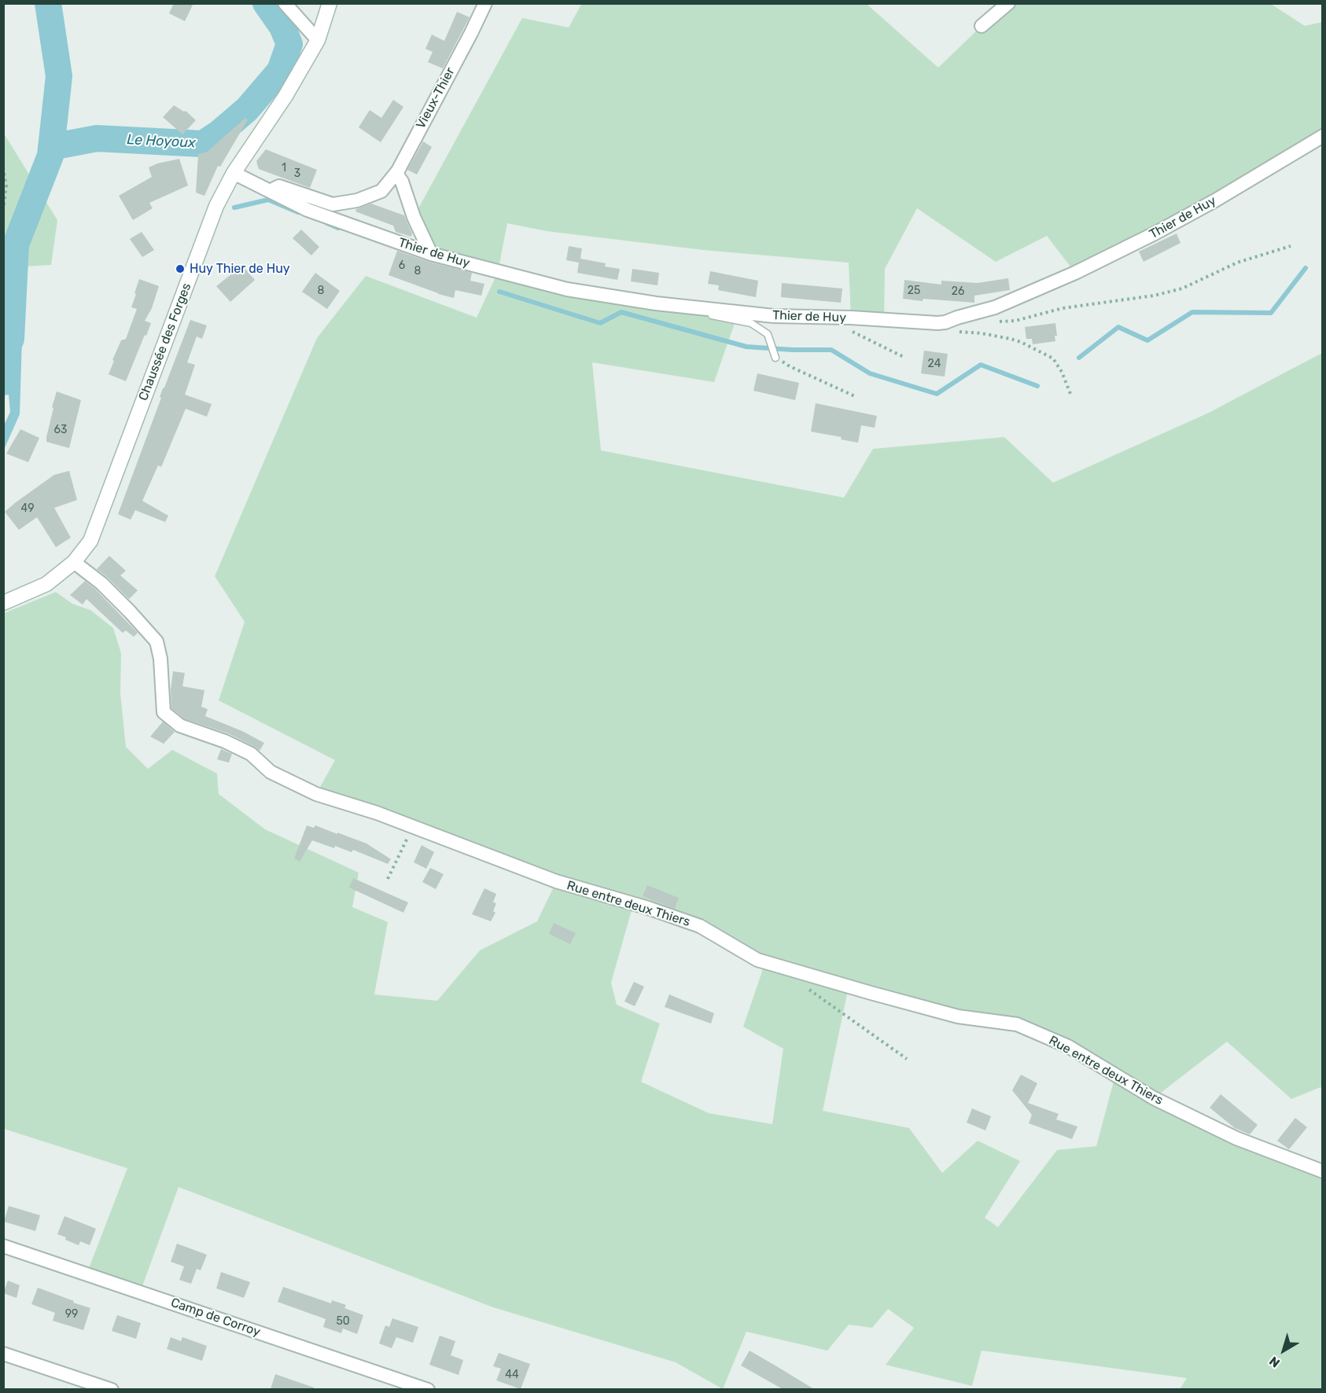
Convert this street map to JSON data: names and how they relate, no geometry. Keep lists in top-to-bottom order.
{
  "streets": {
    "main road": ["Chaussée des Forges"],
    "street": [
      "Vieux-Thier",
      "Thier de Huy",
      "Rue entre deux Thiers",
      "Camp de Corroy"
    ]
  },
  "crossings": [
    ["Vieux-Thier", "Thier de Huy"],
    ["Thier de Huy", "Chaussée des Forges"],
    ["Chaussée des Forges", "Rue entre deux Thiers"]
  ],
  "water": ["Le Hoyoux"],
  "places": ["Huy Thier de Huy"],
  "house_numbers": [
    "1",
    "3",
    "6",
    "8",
    "8",
    "25",
    "26",
    "24",
    "63",
    "49",
    "99",
    "50",
    "44"
  ],
  "north": "bottom left"
}
